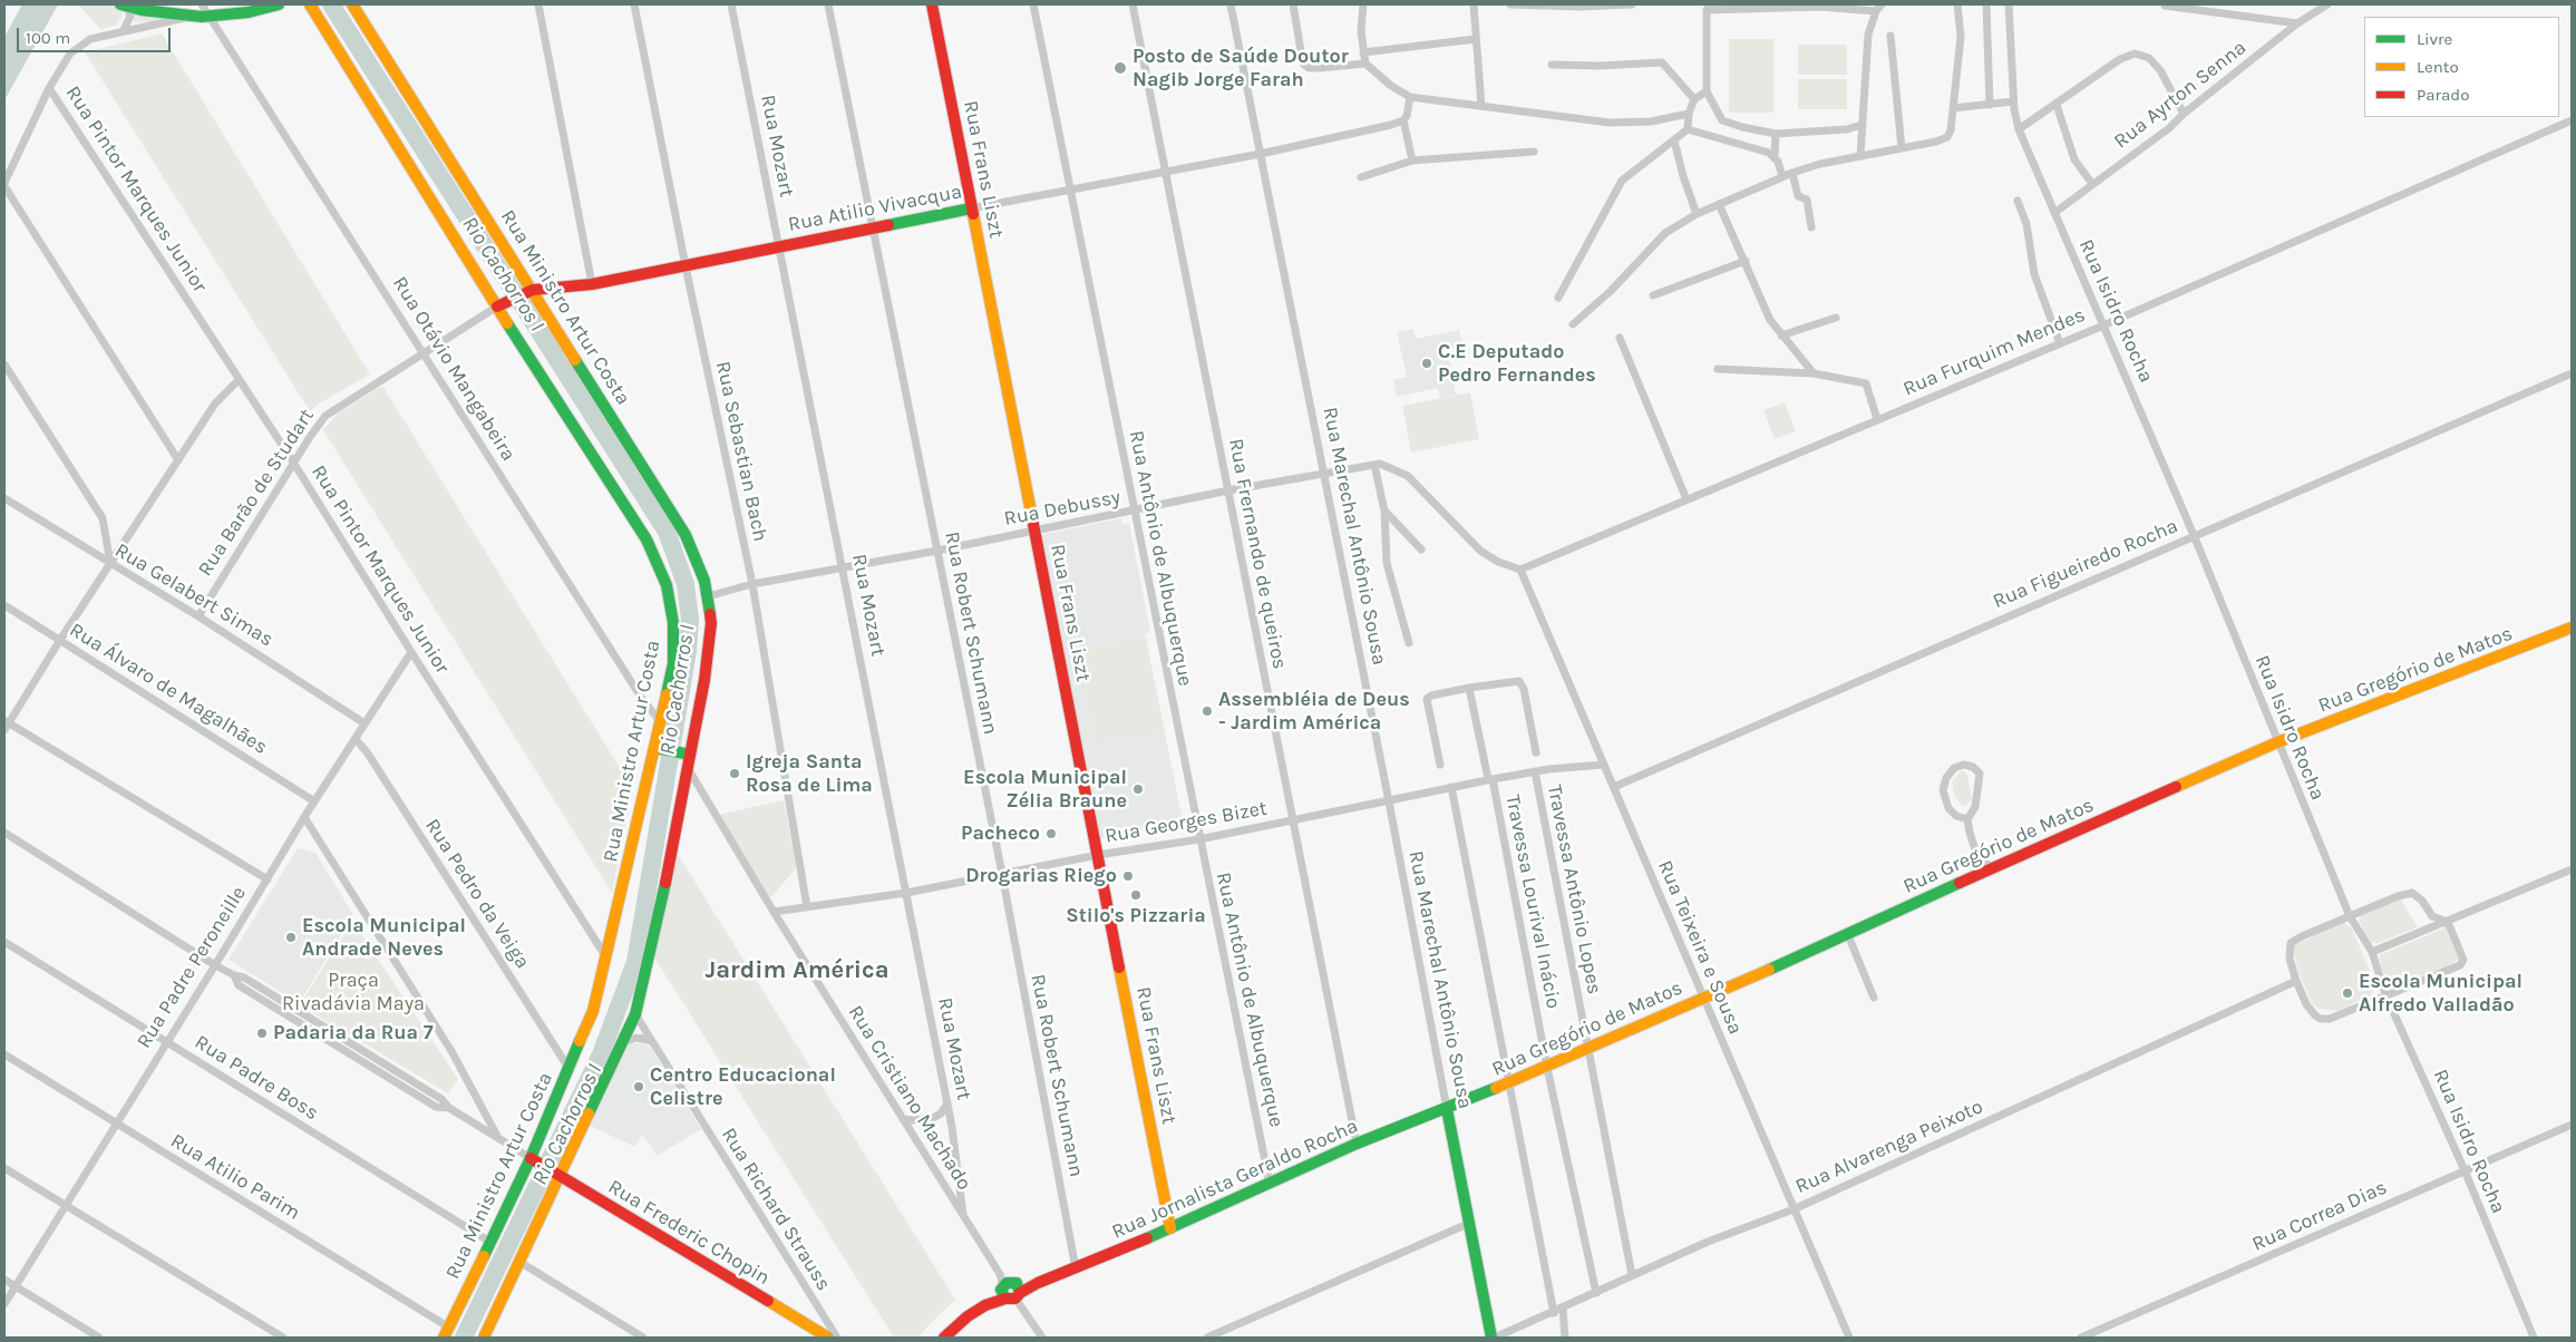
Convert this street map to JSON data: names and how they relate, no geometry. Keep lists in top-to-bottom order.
{
  "streets": {
    "street": [
      "Rua Ayrton Senna",
      "Rua Mozart",
      "Rua Frans Liszt",
      "Rua Pintor Marques Junior",
      "Rua Atilio Vivacqua",
      "Rua Ministro Artur Costa",
      "Rua Isidro Rocha",
      "Rua Furquim Mendes",
      "Rua Otávio Mangabeira",
      "Rua Sebastian Bach",
      "Rua Barão de Studart",
      "Rua Debussy",
      "Rua Marechal Antônio Sousa",
      "Rua Frernando de queiros",
      "Rua Antônio de Albuquerque",
      "Rua Figueiredo Rocha",
      "Rua Gelabert Simas",
      "Rua Robert Schumann",
      "Rua Gregório de Matos",
      "Rua Álvaro de Magalhães",
      "Rua Georges Bizet",
      "Travessa Antônio Lopes",
      "Rua Pedro da Veiga",
      "Travessa Lourival Inácio",
      "Rua Teixeira e Sousa",
      "Rua Padre Peroneille",
      "Rua Padre Boss",
      "Rua Cristiano Machado",
      "Rua Alvarenga Peixoto",
      "Rua Atilio Parim",
      "Rua Jornalista Geraldo Rocha",
      "Rua Richard Strauss",
      "Rua Correa Dias",
      "Rua Frederic Chopin"
    ]
  },
  "crossings": [
    ["Rua Ayrton Senna", "Rua Isidro Rocha"],
    ["Rua Mozart", "Rua Atilio Vivacqua"],
    ["Rua Mozart", "Rua Debussy"],
    ["Rua Mozart", "Rua Georges Bizet"],
    ["Rua Mozart", "Rua Cristiano Machado"],
    ["Rua Frans Liszt", "Rua Atilio Vivacqua"],
    ["Rua Frans Liszt", "Rua Debussy"],
    ["Rua Frans Liszt", "Rua Georges Bizet"],
    ["Rua Frans Liszt", "Rua Jornalista Geraldo Rocha"],
    ["Rua Pintor Marques Junior", "Rua Ministro Artur Costa"],
    ["Rua Pintor Marques Junior", "Rua Barão de Studart"],
    ["Rua Pintor Marques Junior", "Rua Padre Peroneille"],
    ["Rua Atilio Vivacqua", "Rua Ministro Artur Costa"],
    ["Rua Atilio Vivacqua", "Rua Sebastian Bach"],
    ["Rua Atilio Vivacqua", "Rua Barão de Studart"],
    ["Rua Atilio Vivacqua", "Rua Marechal Antônio Sousa"],
    ["Rua Atilio Vivacqua", "Rua Frernando de queiros"],
    ["Rua Atilio Vivacqua", "Rua Antônio de Albuquerque"],
    ["Rua Atilio Vivacqua", "Rua Robert Schumann"],
    ["Rua Ministro Artur Costa", "Rua Otávio Mangabeira"],
    ["Rua Ministro Artur Costa", "Rua Barão de Studart"],
    ["Rua Ministro Artur Costa", "Rua Debussy"],
    ["Rua Ministro Artur Costa", "Rua Pedro da Veiga"],
    ["Rua Ministro Artur Costa", "Rua Padre Boss"],
    ["Rua Ministro Artur Costa", "Rua Cristiano Machado"],
    ["Rua Ministro Artur Costa", "Rua Atilio Parim"],
    ["Rua Ministro Artur Costa", "Rua Richard Strauss"],
    ["Rua Ministro Artur Costa", "Rua Frederic Chopin"],
    ["Rua Isidro Rocha", "Rua Furquim Mendes"],
    ["Rua Isidro Rocha", "Rua Figueiredo Rocha"],
    ["Rua Isidro Rocha", "Rua Gregório de Matos"],
    ["Rua Isidro Rocha", "Rua Alvarenga Peixoto"],
    ["Rua Isidro Rocha", "Rua Correa Dias"],
    ["Rua Furquim Mendes", "Rua Debussy"],
    ["Rua Furquim Mendes", "Rua Teixeira e Sousa"],
    ["Rua Otávio Mangabeira", "Rua Barão de Studart"],
    ["Rua Sebastian Bach", "Rua Debussy"],
    ["Rua Sebastian Bach", "Rua Georges Bizet"],
    ["Rua Barão de Studart", "Rua Gelabert Simas"],
    ["Rua Debussy", "Rua Marechal Antônio Sousa"],
    ["Rua Debussy", "Rua Frernando de queiros"],
    ["Rua Debussy", "Rua Antônio de Albuquerque"],
    ["Rua Debussy", "Rua Robert Schumann"],
    ["Rua Debussy", "Rua Teixeira e Sousa"],
    ["Rua Marechal Antônio Sousa", "Rua Gregório de Matos"],
    ["Rua Marechal Antônio Sousa", "Rua Georges Bizet"],
    ["Rua Marechal Antônio Sousa", "Rua Alvarenga Peixoto"],
    ["Rua Marechal Antônio Sousa", "Rua Jornalista Geraldo Rocha"],
    ["Rua Frernando de queiros", "Rua Georges Bizet"],
    ["Rua Frernando de queiros", "Rua Jornalista Geraldo Rocha"],
    ["Rua Antônio de Albuquerque", "Rua Georges Bizet"],
    ["Rua Antônio de Albuquerque", "Rua Jornalista Geraldo Rocha"],
    ["Rua Figueiredo Rocha", "Rua Teixeira e Sousa"],
    ["Rua Gelabert Simas", "Rua Padre Peroneille"],
    ["Rua Robert Schumann", "Rua Georges Bizet"],
    ["Rua Robert Schumann", "Rua Jornalista Geraldo Rocha"],
    ["Rua Gregório de Matos", "Travessa Antônio Lopes"],
    ["Rua Gregório de Matos", "Travessa Lourival Inácio"],
    ["Rua Gregório de Matos", "Rua Teixeira e Sousa"],
    ["Rua Gregório de Matos", "Rua Jornalista Geraldo Rocha"],
    ["Rua Álvaro de Magalhães", "Rua Padre Peroneille"],
    ["Rua Georges Bizet", "Travessa Antônio Lopes"],
    ["Rua Georges Bizet", "Travessa Lourival Inácio"],
    ["Rua Georges Bizet", "Rua Teixeira e Sousa"],
    ["Rua Georges Bizet", "Rua Cristiano Machado"],
    ["Travessa Antônio Lopes", "Rua Alvarenga Peixoto"],
    ["Rua Pedro da Veiga", "Rua Padre Peroneille"],
    ["Travessa Lourival Inácio", "Rua Alvarenga Peixoto"],
    ["Rua Teixeira e Sousa", "Rua Alvarenga Peixoto"],
    ["Rua Padre Peroneille", "Rua Padre Boss"],
    ["Rua Padre Peroneille", "Rua Atilio Parim"],
    ["Rua Cristiano Machado", "Rua Jornalista Geraldo Rocha"]
  ],
  "districts": ["Jardim América"],
  "water": ["Rio Cachorros I"],
  "parks": ["Praça Rivadávia Maya"],
  "places": [
    "Posto de Saúde Doutor Nagib Jorge Farah",
    "C.E Deputado Pedro Fernandes",
    "Assembléia de Deus - Jardim América",
    "Igreja Santa Rosa de Lima",
    "Escola Municipal Zélia Braune",
    "Pacheco",
    "Drogarias Riego",
    "Stilo's Pizzaria",
    "Escola Municipal Andrade Neves",
    "Escola Municipal Alfredo Valladão",
    "Padaria da Rua 7",
    "Centro Educacional Celistre"
  ],
  "legend": ["Livre", "Lento", "Parado"],
  "scale_bar": "100 m"
}
